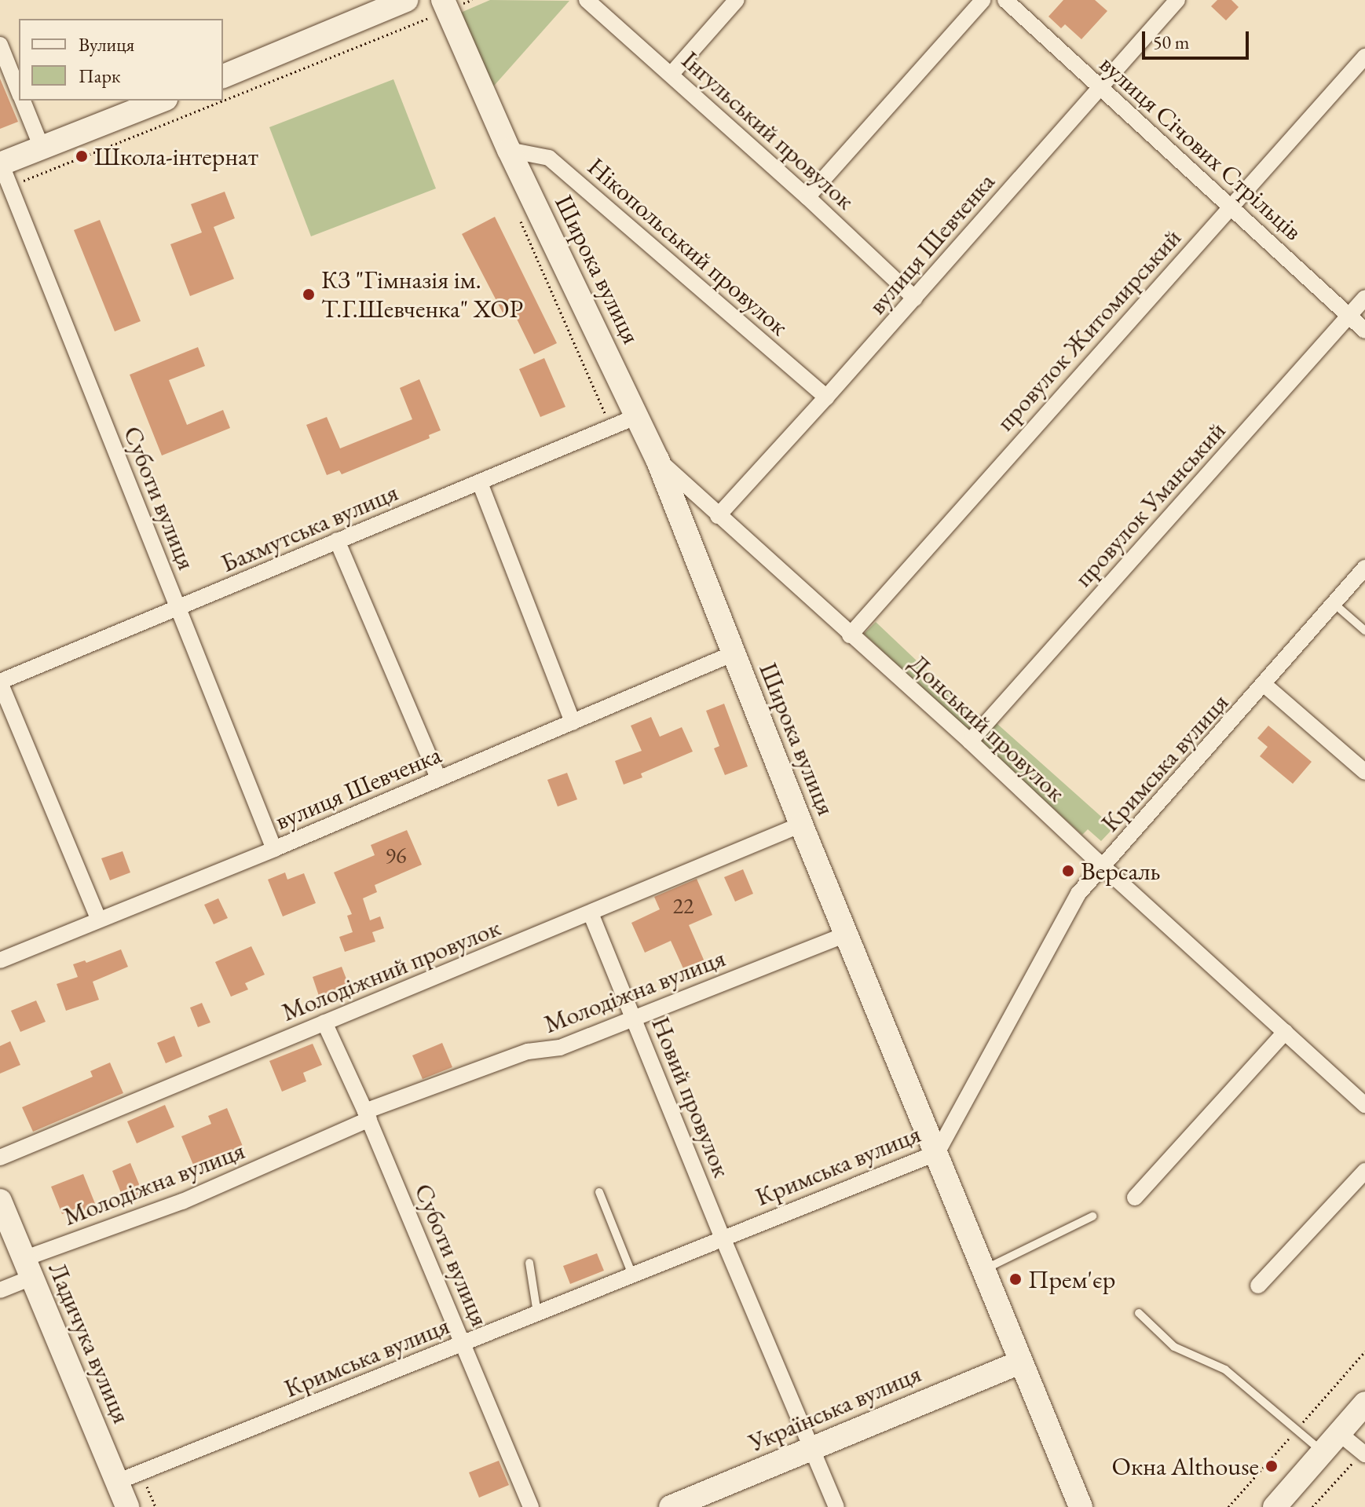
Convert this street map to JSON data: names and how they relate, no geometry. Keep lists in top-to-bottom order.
{
  "streets": {
    "street": [
      "Інгульський провулок",
      "вулиця Січових Стрільців",
      "вулиця Шевченка",
      "Нікопольський провулок",
      "Широка вулиця",
      "провулок Житомирський",
      "Суботи вулиця",
      "провулок Уманський",
      "Бахмутська вулиця",
      "Донський провулок",
      "Кримська вулиця",
      "Молодіжний провулок",
      "Молодіжна вулиця",
      "Новий провулок",
      "Ладичука вулиця",
      "Українська вулиця"
    ]
  },
  "crossings": [
    ["Інгульський провулок", "вулиця Шевченка"],
    ["вулиця Січових Стрільців", "вулиця Шевченка"],
    ["вулиця Січових Стрільців", "провулок Житомирський"],
    ["вулиця Січових Стрільців", "провулок Уманський"],
    ["вулиця Шевченка", "Нікопольський провулок"],
    ["вулиця Шевченка", "Широка вулиця"],
    ["вулиця Шевченка", "Суботи вулиця"],
    ["вулиця Шевченка", "Донський провулок"],
    ["Нікопольський провулок", "Широка вулиця"],
    ["Широка вулиця", "Бахмутська вулиця"],
    ["Широка вулиця", "Донський провулок"],
    ["Широка вулиця", "Кримська вулиця"],
    ["Широка вулиця", "Молодіжний провулок"],
    ["Широка вулиця", "Молодіжна вулиця"],
    ["Широка вулиця", "Українська вулиця"],
    ["провулок Житомирський", "Донський провулок"],
    ["Суботи вулиця", "Бахмутська вулиця"],
    ["Суботи вулиця", "Кримська вулиця"],
    ["Суботи вулиця", "Молодіжний провулок"],
    ["Суботи вулиця", "Молодіжна вулиця"],
    ["провулок Уманський", "Донський провулок"],
    ["Донський провулок", "Кримська вулиця"],
    ["Кримська вулиця", "Новий провулок"],
    ["Кримська вулиця", "Ладичука вулиця"],
    ["Молодіжний провулок", "Новий провулок"],
    ["Молодіжна вулиця", "Новий провулок"],
    ["Молодіжна вулиця", "Ладичука вулиця"],
    ["Новий провулок", "Українська вулиця"]
  ],
  "places": [
    "Школа-інтернат",
    "КЗ \"Гімназія ім. Т.Г.Шевченка\" ХОР",
    "Версаль",
    "Прем'єр",
    "Окна Althouse"
  ],
  "house_numbers": ["96", "22"],
  "legend": ["Вулиця", "Парк"],
  "scale_bar": "50 m"
}
